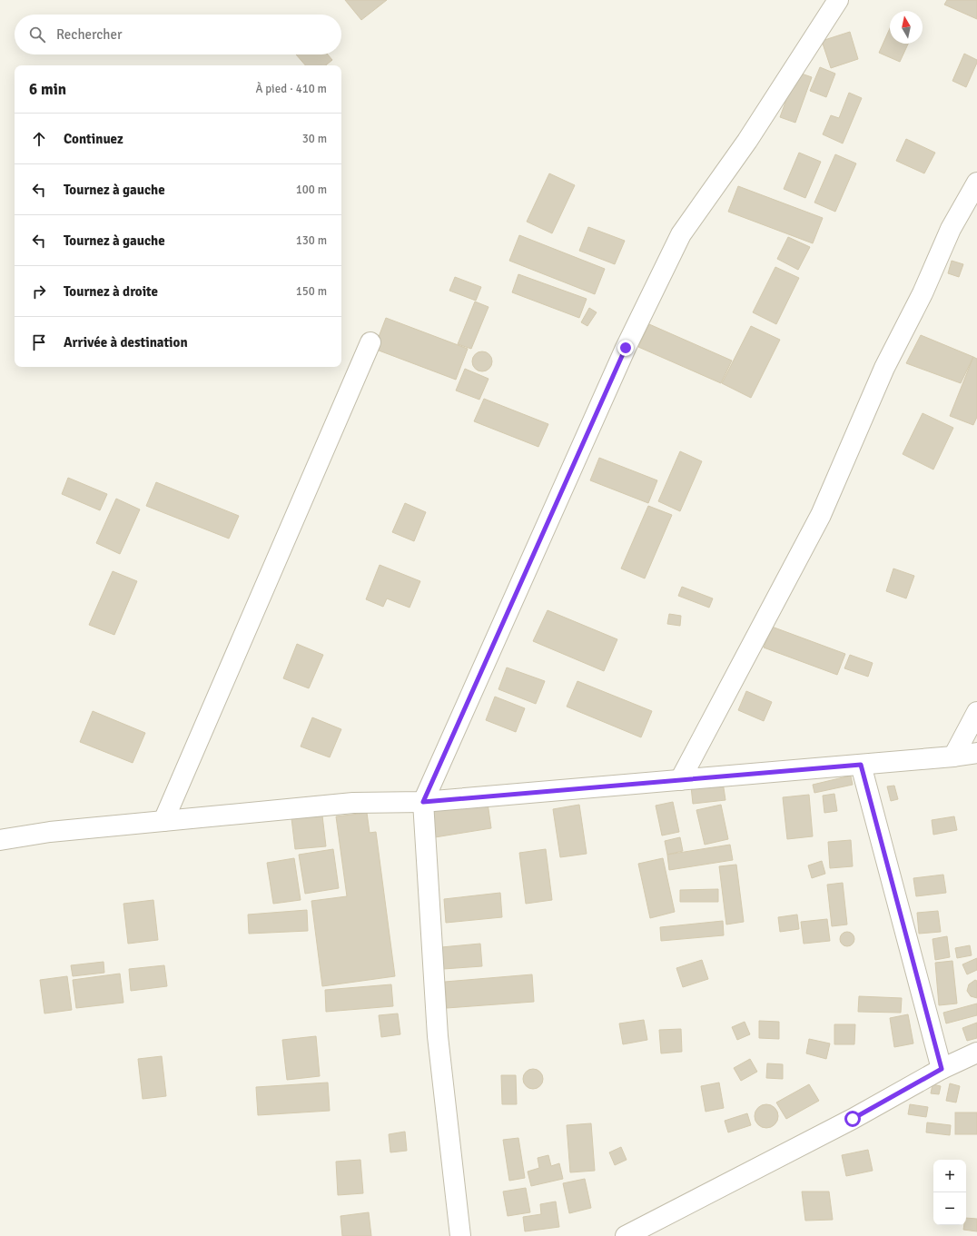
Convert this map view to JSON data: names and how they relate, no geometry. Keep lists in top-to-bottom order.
{
  "north": "top",
  "page": {
    "search": "Rechercher",
    "heading": ["6 min", "À pied · 410 m"],
    "list": [
      ["Continuez", "30 m"],
      ["Tournez à gauche", "100 m"],
      ["Tournez à gauche", "130 m"],
      ["Tournez à droite", "150 m"],
      "Arrivée à destination"
    ],
    "map_buttons": ["+", "−"]
  }
}
